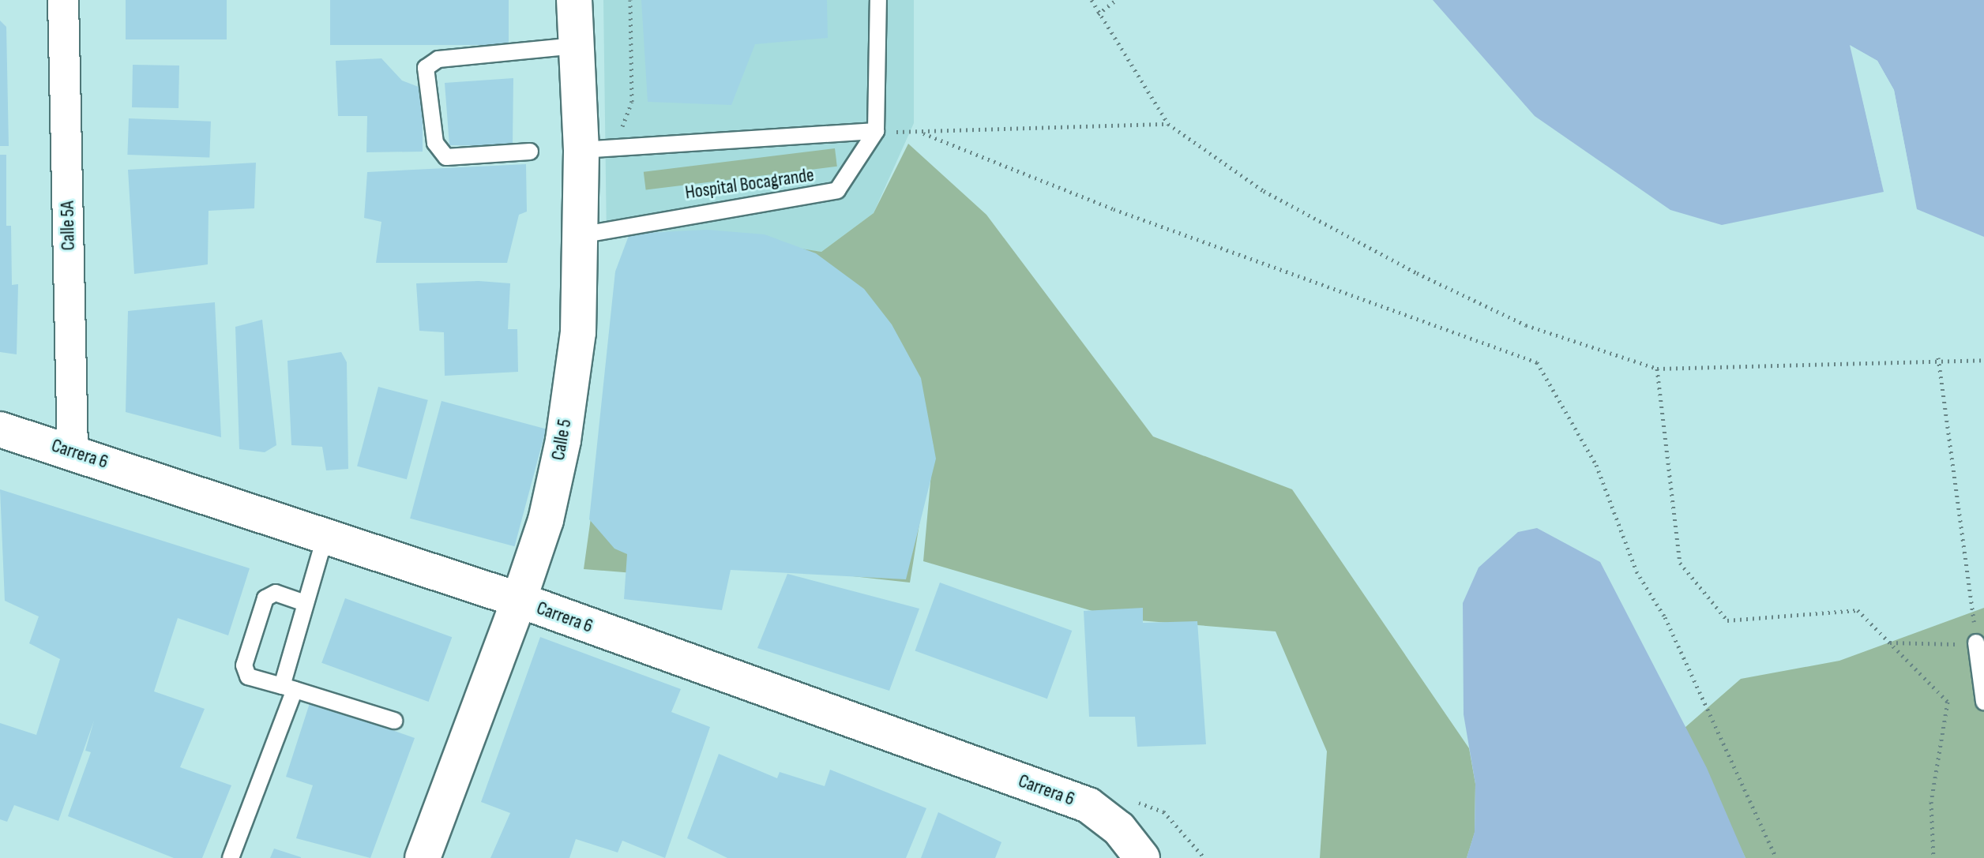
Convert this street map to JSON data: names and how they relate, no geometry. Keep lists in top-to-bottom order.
{
  "streets": {
    "street": ["Calle 5A", "Calle 5", "Carrera 6"],
    "lane": ["Hospital Bocagrande"]
  },
  "crossings": [
    ["Hospital Bocagrande", "Calle 5"],
    ["Calle 5A", "Carrera 6"],
    ["Calle 5", "Carrera 6"]
  ]
}
